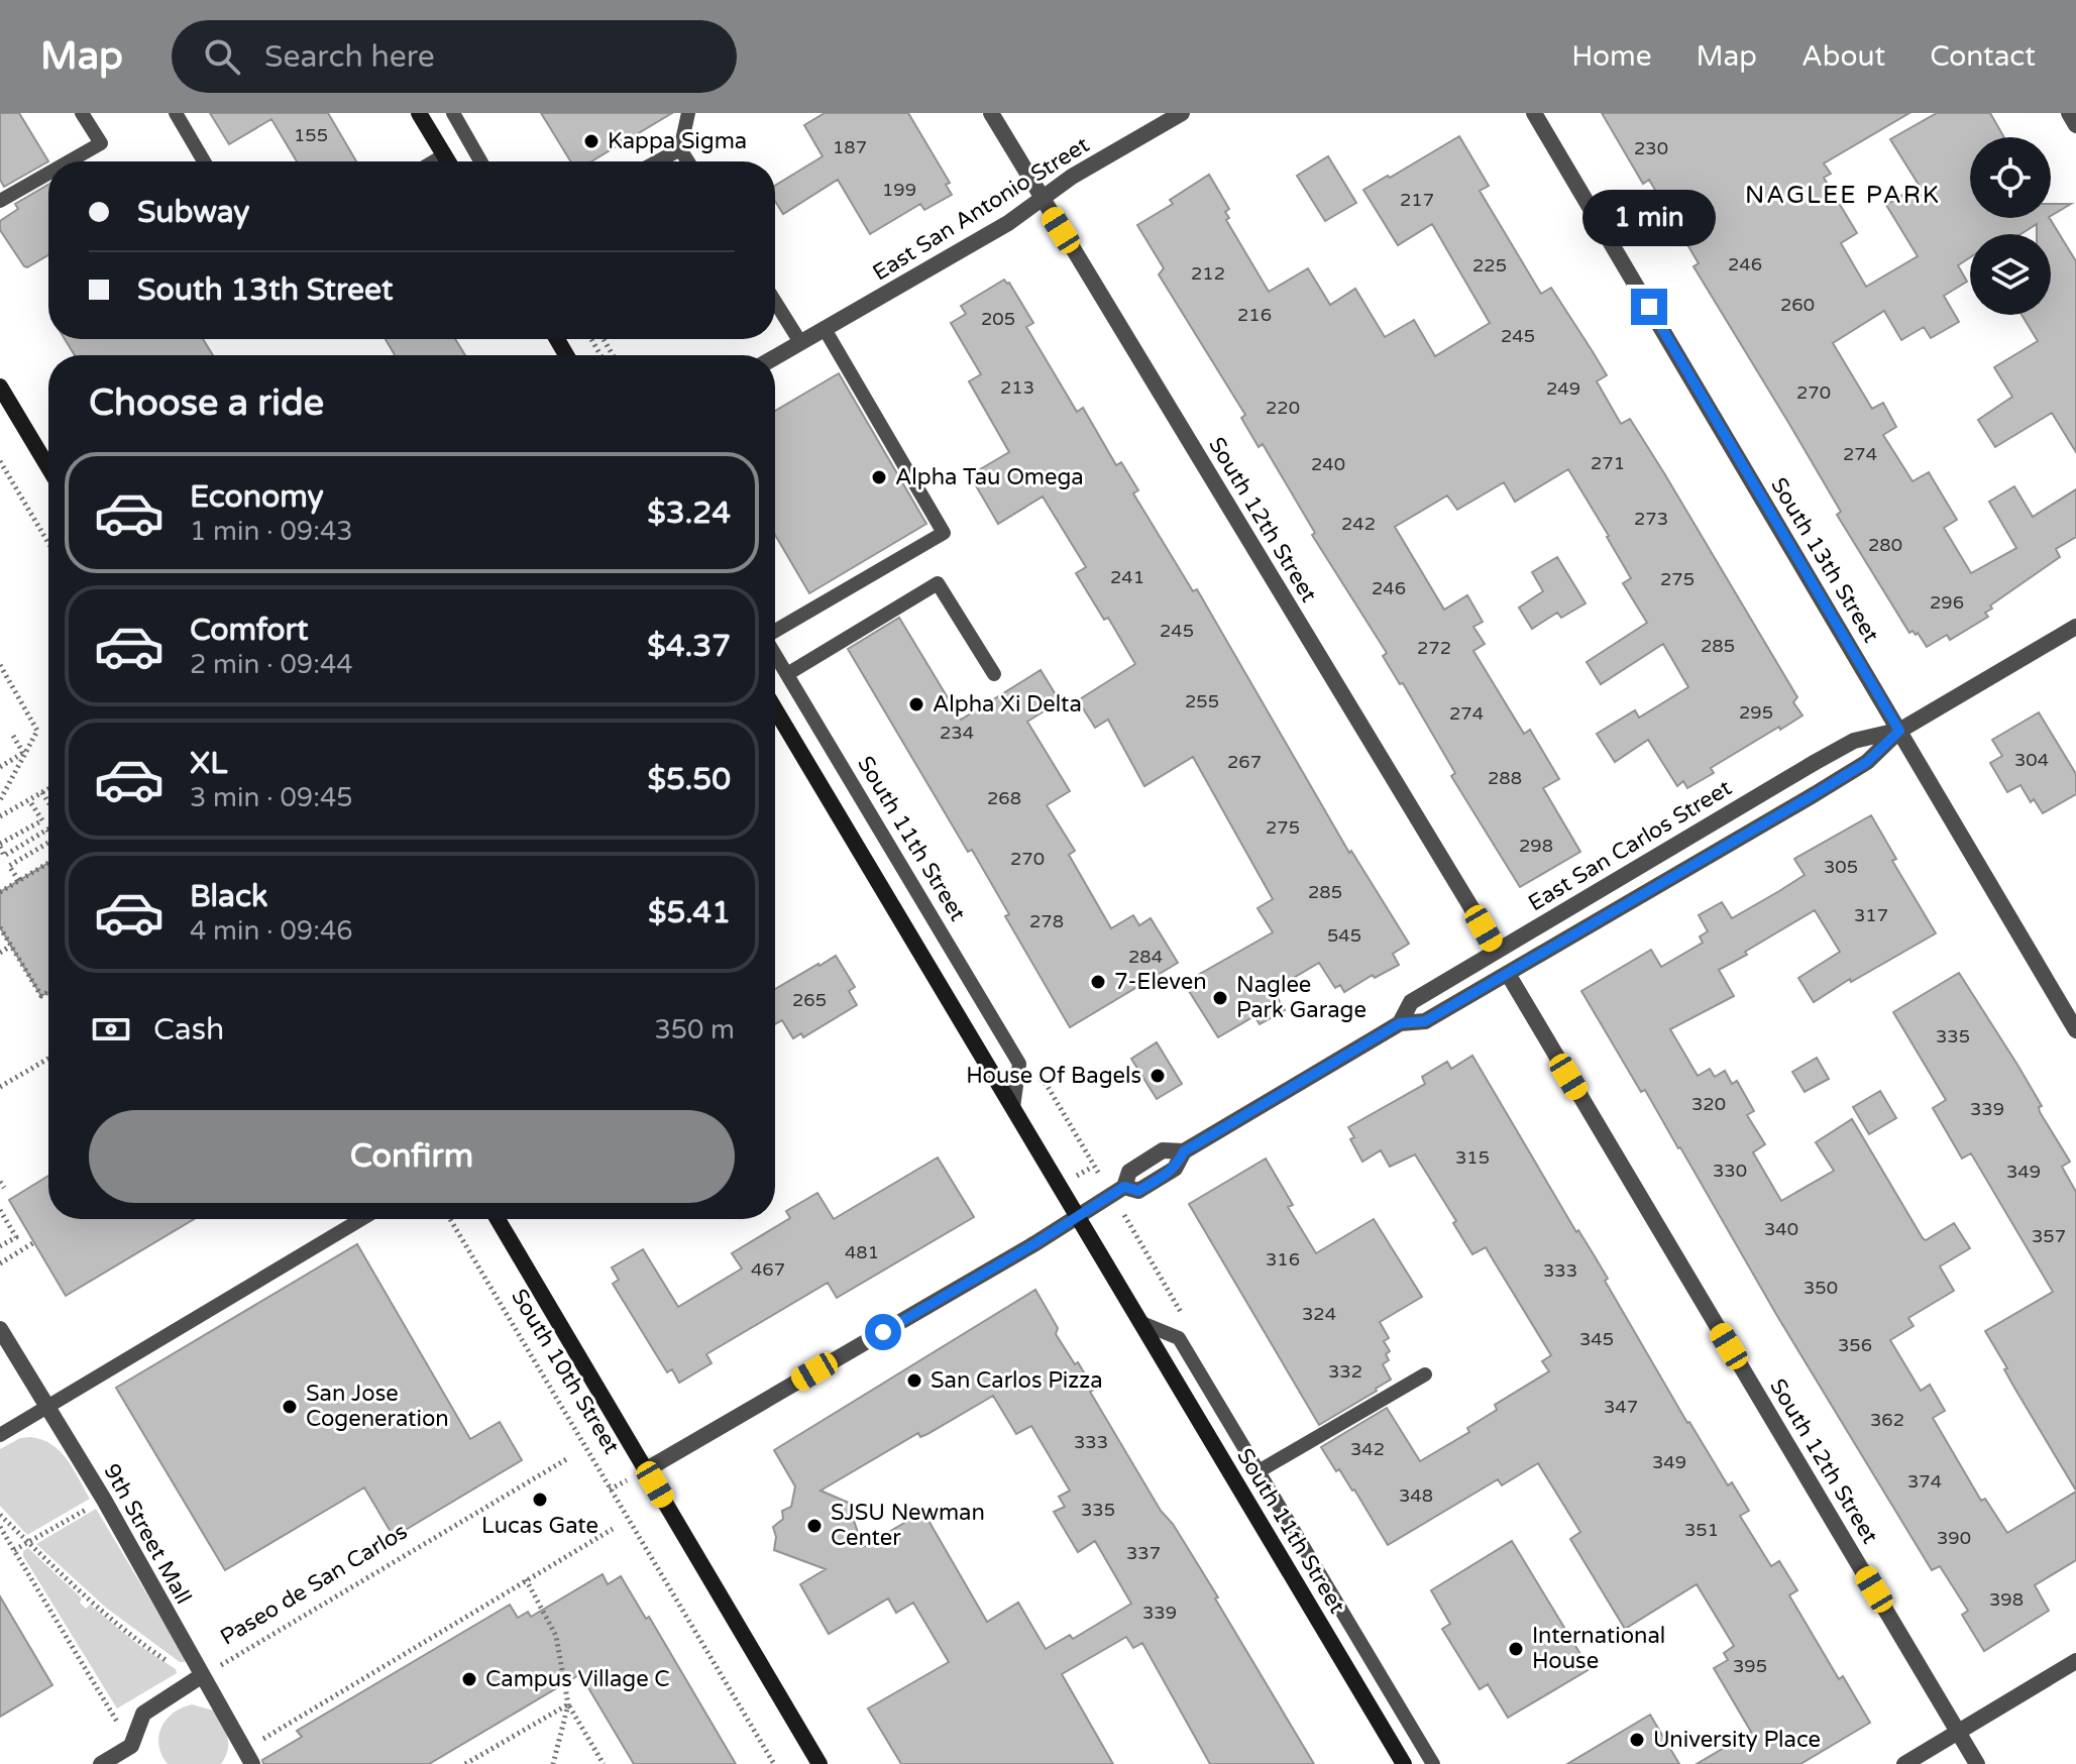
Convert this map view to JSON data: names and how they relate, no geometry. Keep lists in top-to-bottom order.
{
  "streets": {
    "main road": ["South 11th Street", "South 10th Street"],
    "street": [
      "East San Antonio Street",
      "South 12th Street",
      "South 13th Street",
      "East San Carlos Street",
      "9th Street Mall"
    ],
    "path": ["Paseo de San Carlos"]
  },
  "crossings": [
    ["East San Antonio Street", "South 12th Street"],
    ["South 12th Street", "East San Carlos Street"],
    ["South 13th Street", "East San Carlos Street"],
    ["South 11th Street", "East San Carlos Street"],
    ["East San Carlos Street", "South 10th Street"],
    ["9th Street Mall", "Paseo de San Carlos"]
  ],
  "districts": ["NAGLEE PARK"],
  "places": [
    "Kappa Sigma",
    "Alpha Tau Omega",
    "Alpha Xi Delta",
    "7-Eleven",
    "Naglee Park Garage",
    "House Of Bagels",
    "San Carlos Pizza",
    "San Jose Cogeneration",
    "Lucas Gate",
    "SJSU Newman Center",
    "International House",
    "Campus Village C",
    "University Place"
  ],
  "house_numbers": [
    "155",
    "187",
    "230",
    "199",
    "217",
    "246",
    "225",
    "212",
    "260",
    "216",
    "205",
    "245",
    "213",
    "249",
    "270",
    "220",
    "274",
    "271",
    "240",
    "273",
    "242",
    "280",
    "241",
    "275",
    "246",
    "296",
    "245",
    "285",
    "272",
    "255",
    "295",
    "274",
    "234",
    "304",
    "267",
    "288",
    "268",
    "275",
    "298",
    "270",
    "305",
    "285",
    "317",
    "278",
    "545",
    "284",
    "265",
    "335",
    "320",
    "339",
    "315",
    "330",
    "349",
    "340",
    "357",
    "481",
    "316",
    "467",
    "333",
    "350",
    "324",
    "345",
    "356",
    "332",
    "347",
    "362",
    "333",
    "342",
    "349",
    "374",
    "348",
    "335",
    "351",
    "390",
    "337",
    "398",
    "339",
    "395"
  ],
  "page": {
    "header": "Map",
    "search": "Search here",
    "nav": [
      "Home",
      "Map",
      "About",
      "Contact"
    ],
    "banner": ["Subway", "South 13th Street"],
    "bubble": "1 min",
    "heading": "Choose a ride",
    "list": [
      {
        "name": "Economy",
        "note": "1 min · 09:43",
        "value": "$3.24"
      },
      {
        "name": "Comfort",
        "note": "2 min · 09:44",
        "value": "$4.37"
      },
      {
        "name": "XL",
        "note": "3 min · 09:45",
        "value": "$5.50"
      },
      {
        "name": "Black",
        "note": "4 min · 09:46",
        "value": "$5.41"
      }
    ],
    "pay": ["Cash", "350 m"],
    "buttons": "Confirm"
  }
}
